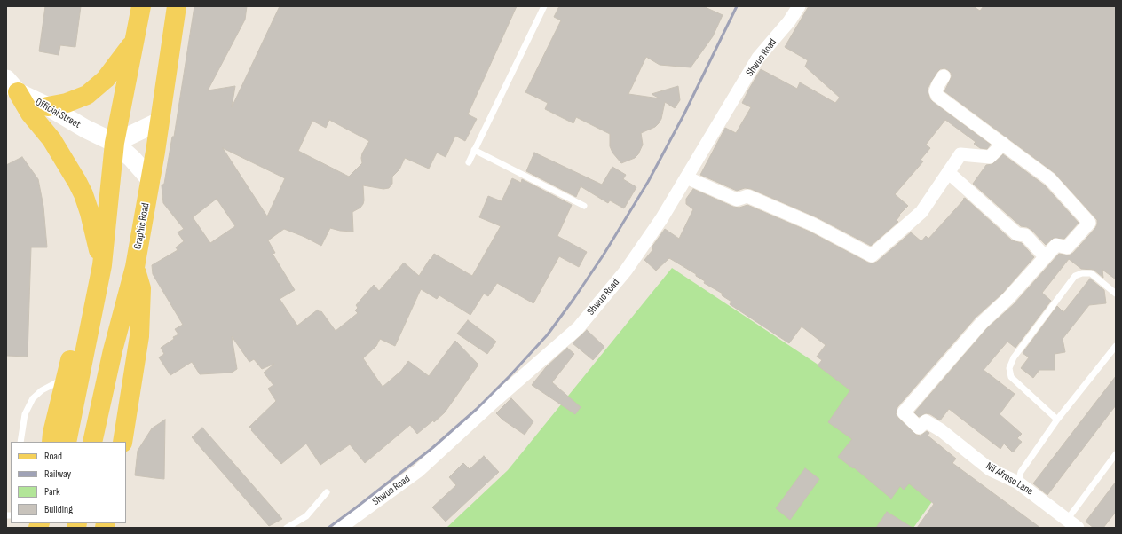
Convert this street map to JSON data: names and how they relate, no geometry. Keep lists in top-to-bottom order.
{
  "streets": {
    "main road": ["Graphic Road"],
    "street": ["Shwuo Road", "Official Street", "Nii Afroso Lane"]
  },
  "crossings": [
    ["Official Street", "Graphic Road"]
  ],
  "legend": [
    "Road",
    "Railway",
    "Park",
    "Building"
  ]
}
